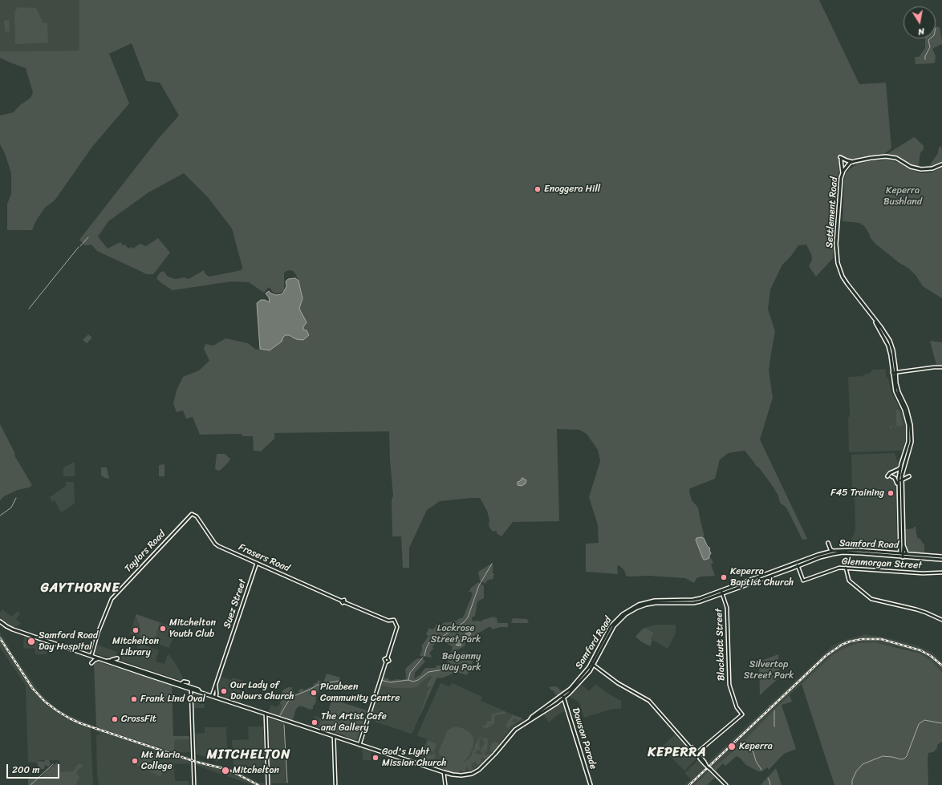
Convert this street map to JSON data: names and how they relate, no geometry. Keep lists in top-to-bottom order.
{
  "streets": {
    "main road": ["Settlement Road", "Samford Road", "Dawson Parade"],
    "street": [
      "Taylors Road",
      "Frasers Road",
      "Glenmorgan Street",
      "Suez Street",
      "Blackbutt Street"
    ]
  },
  "crossings": [
    ["Settlement Road", "Samford Road"],
    ["Samford Road", "Taylors Road"],
    ["Samford Road", "Frasers Road"],
    ["Samford Road", "Glenmorgan Street"],
    ["Samford Road", "Suez Street"],
    ["Samford Road", "Blackbutt Street"],
    ["Samford Road", "Dawson Parade"],
    ["Taylors Road", "Frasers Road"],
    ["Frasers Road", "Suez Street"]
  ],
  "districts": ["GAYTHORNE", "KEPERRA", "MITCHELTON"],
  "parks": [
    "Keperra Bushland",
    "Lockrose Street Park",
    "Belgenny Way Park",
    "Silvertop Street Park"
  ],
  "places": [
    "Enoggera Hill",
    "F45 Training",
    "Keperra Baptist Church",
    "Mitchelton Youth Club",
    "Mitchelton Library",
    "Samford Road Day Hospital",
    "Our Lady of Dolours Church",
    "Picabeen Community Centre",
    "Frank Lind Oval",
    "CrossFit",
    "The Artist Cafe and Gallery",
    "Keperra",
    "God's Light Mission Church",
    "Mt Maria College",
    "Mitchelton"
  ],
  "scale_bar": "200 m",
  "north": "bottom"
}
